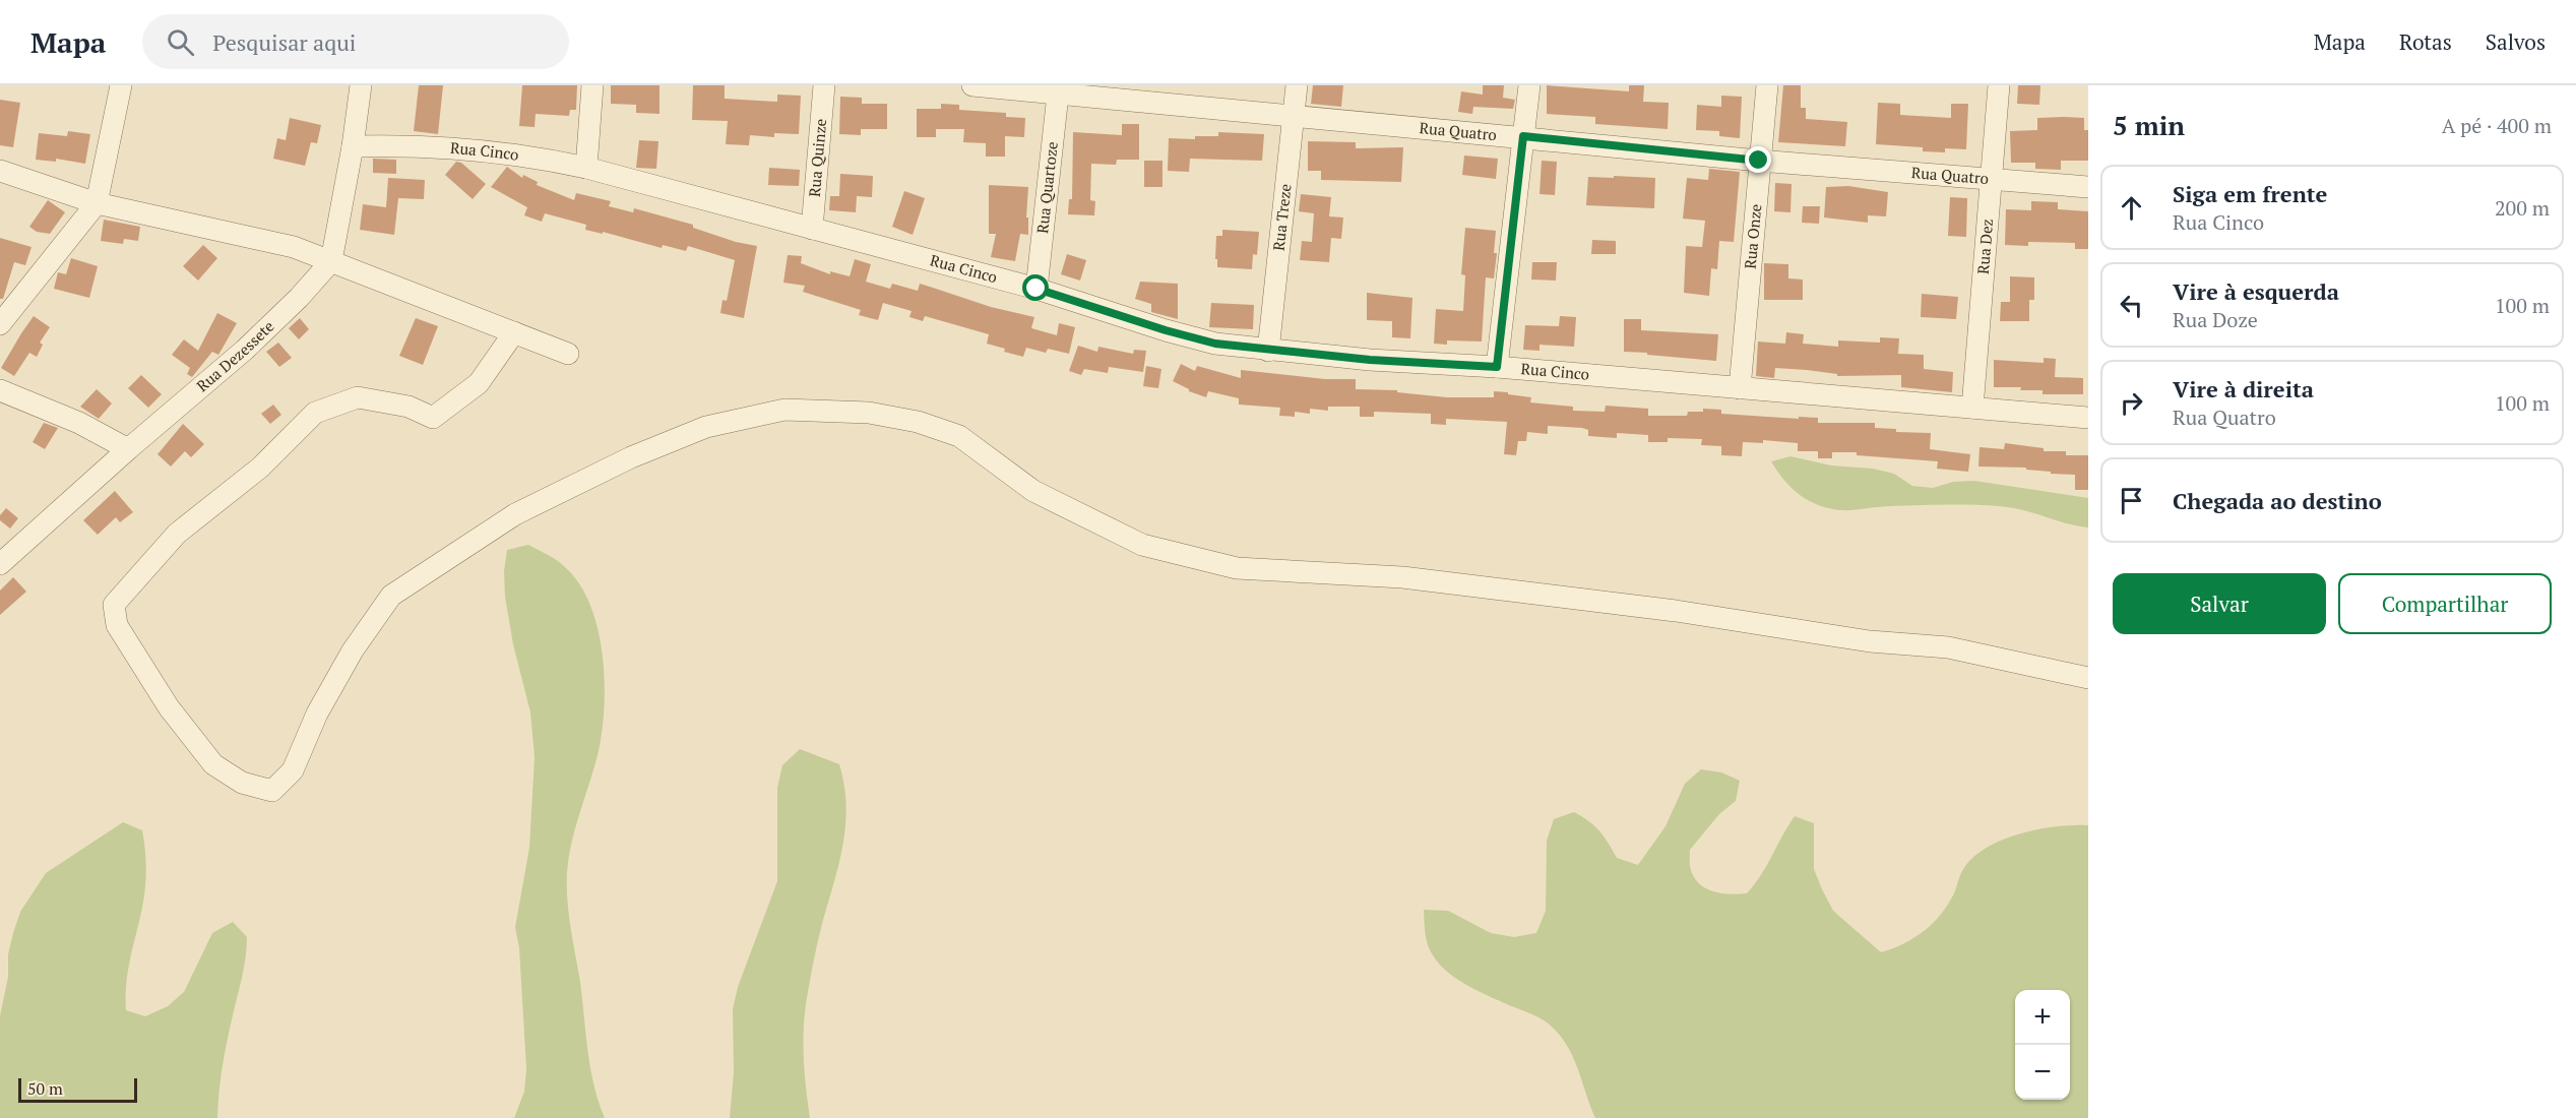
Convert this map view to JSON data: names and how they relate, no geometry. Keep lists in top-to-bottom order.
{
  "streets": {
    "street": [
      "Rua Quatro",
      "Rua Cinco",
      "Rua Quinze",
      "Rua Quartoze",
      "Rua Treze",
      "Rua Onze",
      "Rua Dez",
      "Rua Dezessete"
    ]
  },
  "crossings": [
    ["Rua Quatro", "Rua Quartoze"],
    ["Rua Quatro", "Rua Treze"],
    ["Rua Quatro", "Rua Onze"],
    ["Rua Quatro", "Rua Dez"],
    ["Rua Cinco", "Rua Quinze"],
    ["Rua Cinco", "Rua Quartoze"],
    ["Rua Cinco", "Rua Treze"],
    ["Rua Cinco", "Rua Onze"],
    ["Rua Cinco", "Rua Dez"]
  ],
  "scale_bar": "50 m",
  "page": {
    "header": "Mapa",
    "search": "Pesquisar aqui",
    "nav": ["Mapa", "Rotas", "Salvos"],
    "heading": ["5 min", "A pé · 400 m"],
    "list": [
      ["Siga em frente", "Rua Cinco", "200 m"],
      ["Vire à esquerda", "Rua Doze", "100 m"],
      ["Vire à direita", "Rua Quatro", "100 m"],
      "Chegada ao destino"
    ],
    "buttons": ["Salvar", "Compartilhar"],
    "map_buttons": ["+", "−"],
    "scale": "50 m"
  }
}
